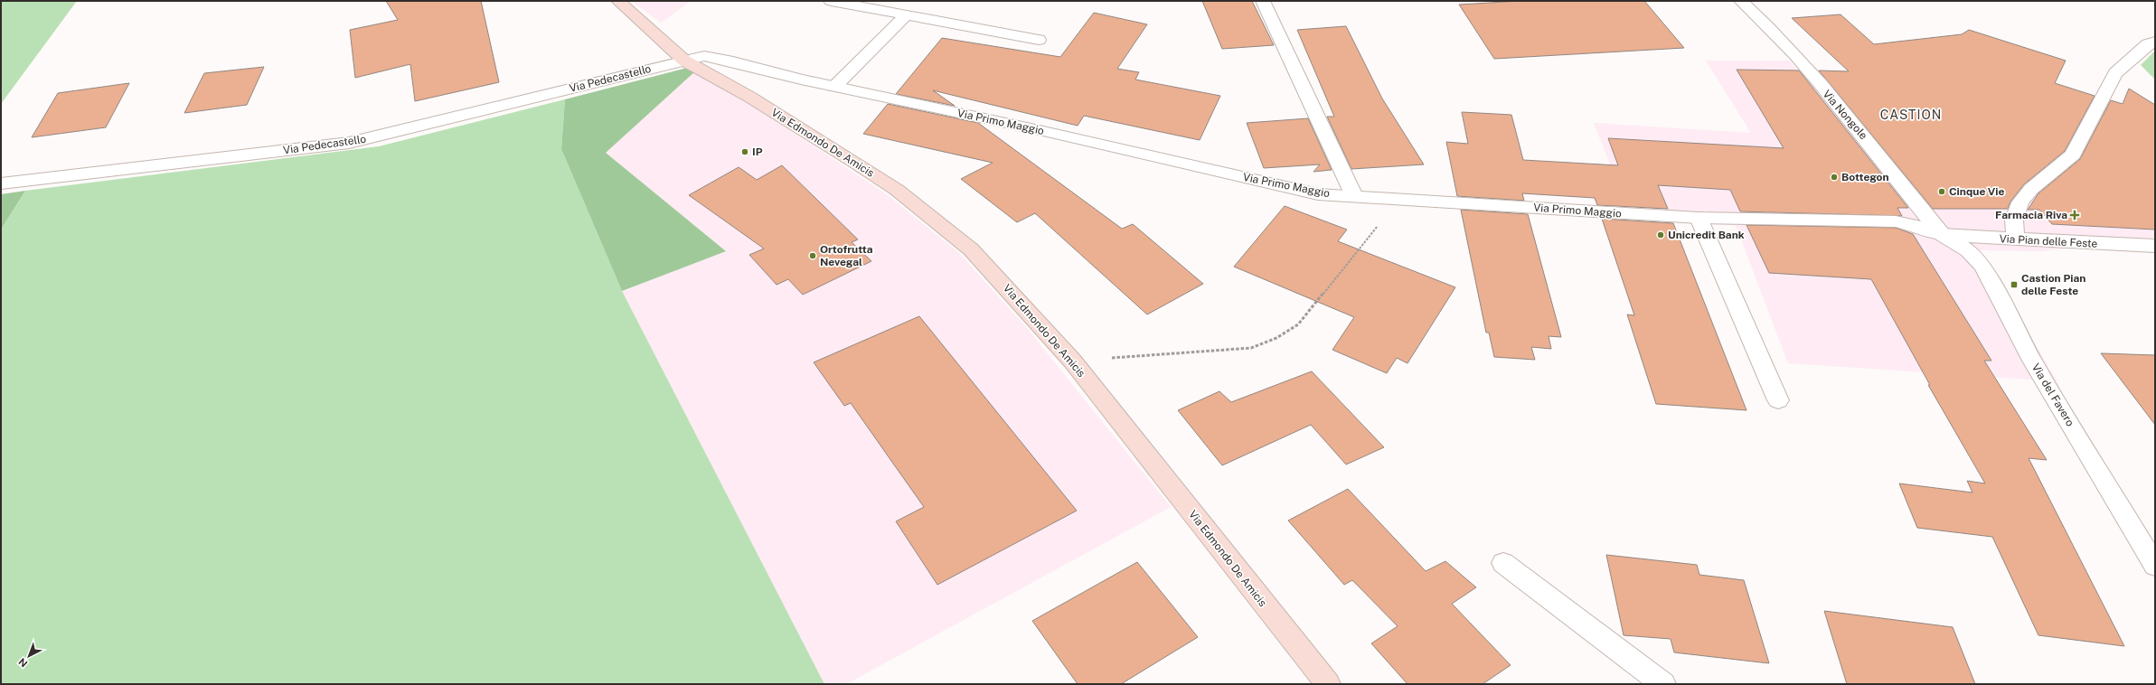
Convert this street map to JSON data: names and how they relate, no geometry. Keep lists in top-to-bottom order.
{
  "streets": {
    "main road": ["Via Edmondo De Amicis"],
    "street": [
      "Via Pedecastello",
      "Via Nongole",
      "Via Primo Maggio",
      "Via Pian delle Feste",
      "Via del Favero"
    ]
  },
  "crossings": [
    ["Via Pedecastello", "Via Primo Maggio"],
    ["Via Pedecastello", "Via Edmondo De Amicis"],
    ["Via Nongole", "Via Primo Maggio"],
    ["Via Nongole", "Via Pian delle Feste"],
    ["Via Nongole", "Via del Favero"],
    ["Via Primo Maggio", "Via Edmondo De Amicis"],
    ["Via Primo Maggio", "Via Pian delle Feste"],
    ["Via Primo Maggio", "Via del Favero"],
    ["Via Pian delle Feste", "Via del Favero"]
  ],
  "districts": ["CASTION"],
  "places": {
    "other": [
      "IP",
      "Bottegon",
      "Cinque Vie",
      "Unicredit Bank",
      "Ortofrutta Nevegal"
    ],
    "health": ["Farmacia Riva"],
    "transit": ["Castion Pian delle Feste"]
  },
  "north": "bottom left"
}
